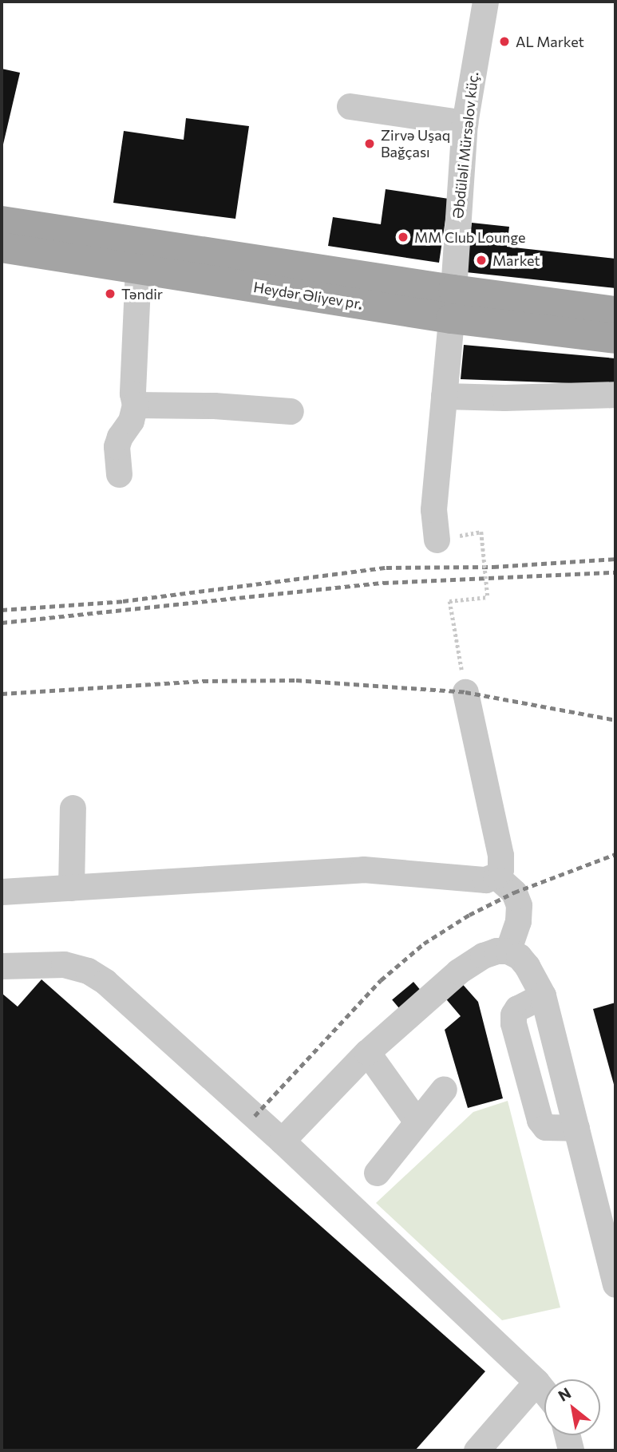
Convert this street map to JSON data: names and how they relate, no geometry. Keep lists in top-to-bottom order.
{
  "streets": {
    "main road": ["Heydər Əliyev pr."],
    "street": ["Əbdüləli Mürsəlov küç."]
  },
  "crossings": [
    ["Əbdüləli Mürsəlov küç.", "Heydər Əliyev pr."]
  ],
  "places": [
    "AL Market",
    "Zirvə Uşaq Bağçası",
    "MM Club Lounge",
    "Market",
    "Təndir"
  ],
  "north": "top left"
}
